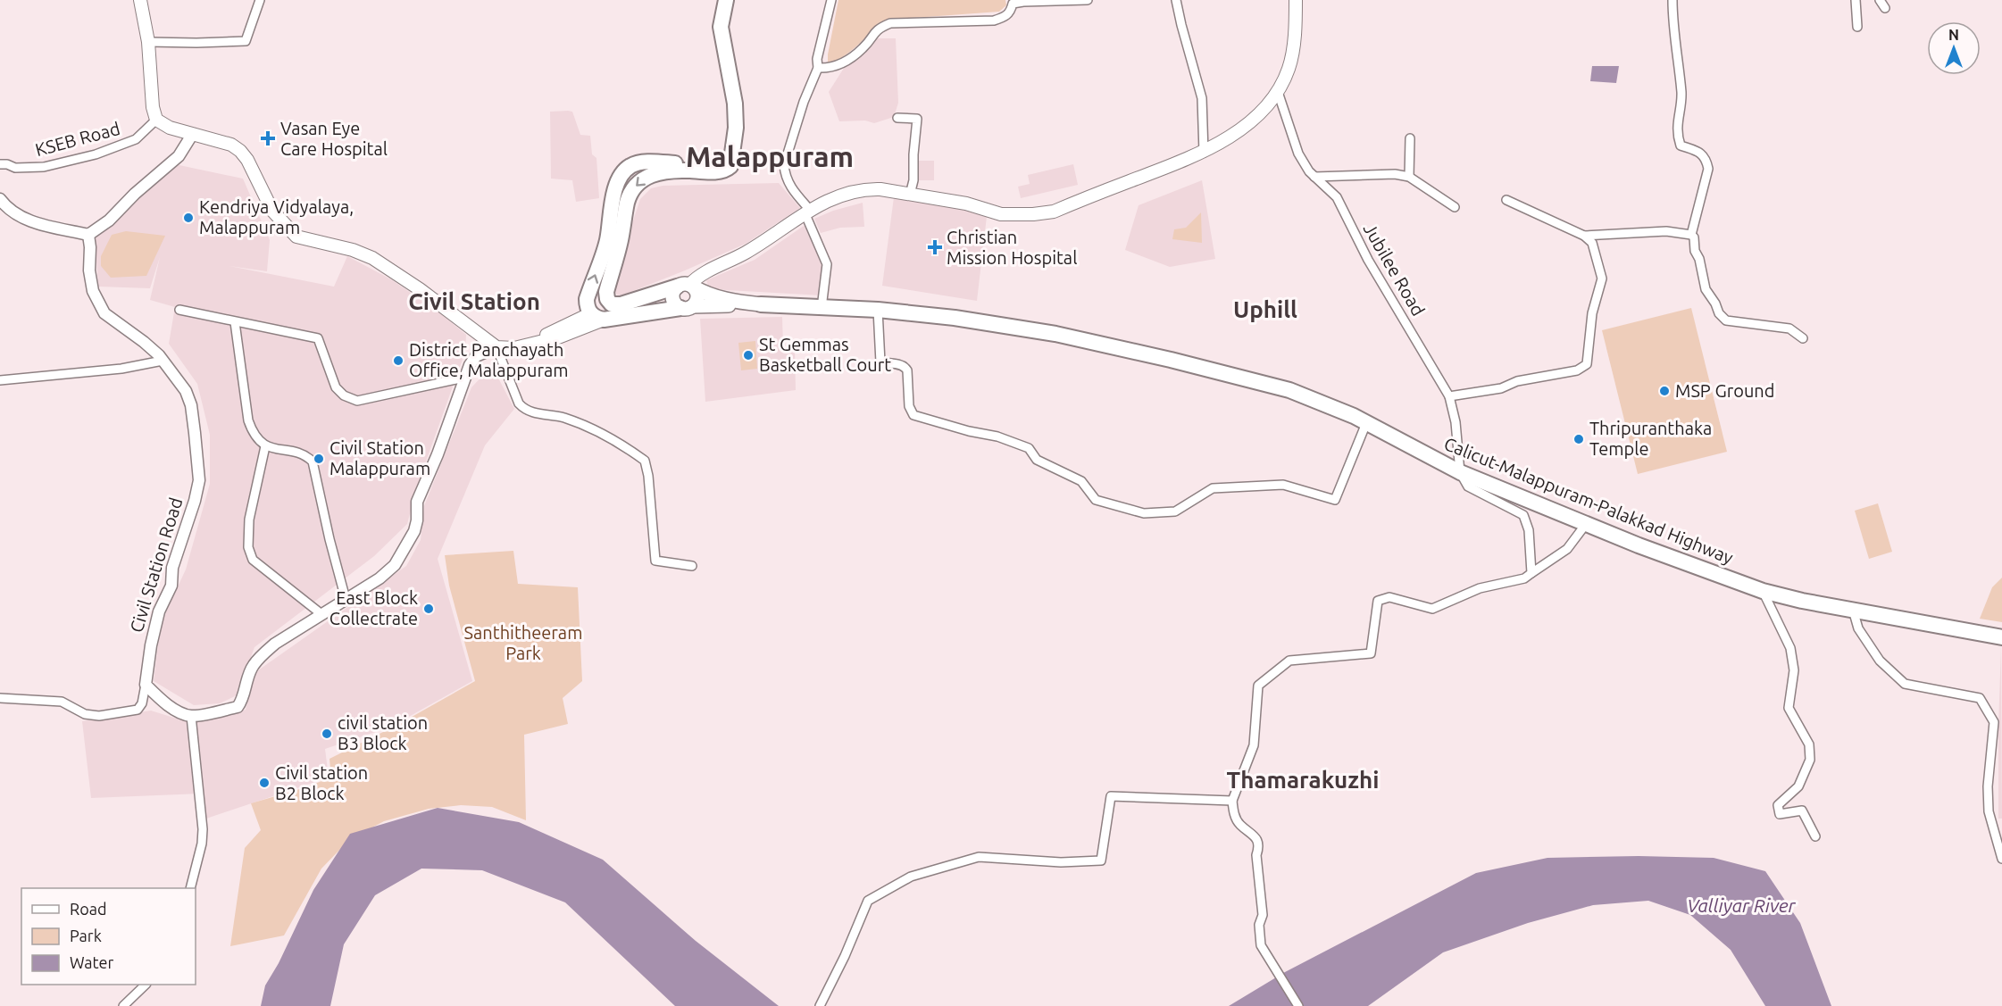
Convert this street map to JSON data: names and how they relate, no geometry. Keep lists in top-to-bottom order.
{
  "streets": {
    "highway": ["Calicut-Malappuram-Palakkad Highway"],
    "street": ["KSEB Road", "Jubilee Road", "Civil Station Road"]
  },
  "crossings": [
    ["Jubilee Road", "Calicut-Malappuram-Palakkad Highway"]
  ],
  "districts": [
    "Malappuram",
    "Civil Station",
    "Uphill",
    "Thamarakuzhi"
  ],
  "water": ["Valliyar River"],
  "parks": ["Santhitheeram Park"],
  "places": {
    "health": ["Vasan Eye Care Hospital", "Christian Mission Hospital"],
    "other": [
      "Kendriya Vidyalaya, Malappuram",
      "St Gemmas Basketball Court",
      "District Panchayath Office, Malappuram",
      "MSP Ground",
      "Thripuranthaka Temple",
      "Civil Station Malappuram",
      "East Block Collectrate",
      "civil station B3 Block",
      "Civil station B2 Block"
    ]
  },
  "legend": ["Road", "Park", "Water"],
  "north": "top"
}
